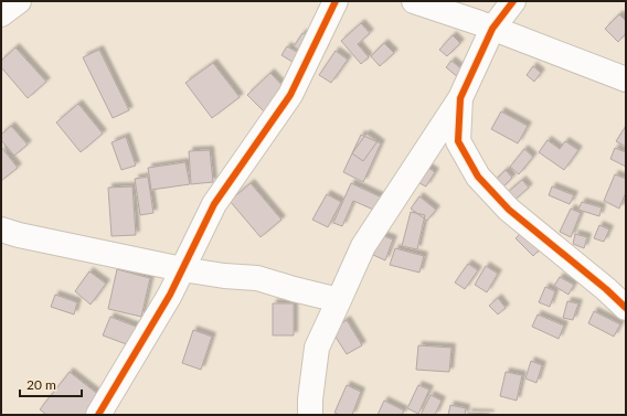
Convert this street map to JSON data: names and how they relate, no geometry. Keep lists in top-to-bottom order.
{
  "scale_bar": "20 m"
}
